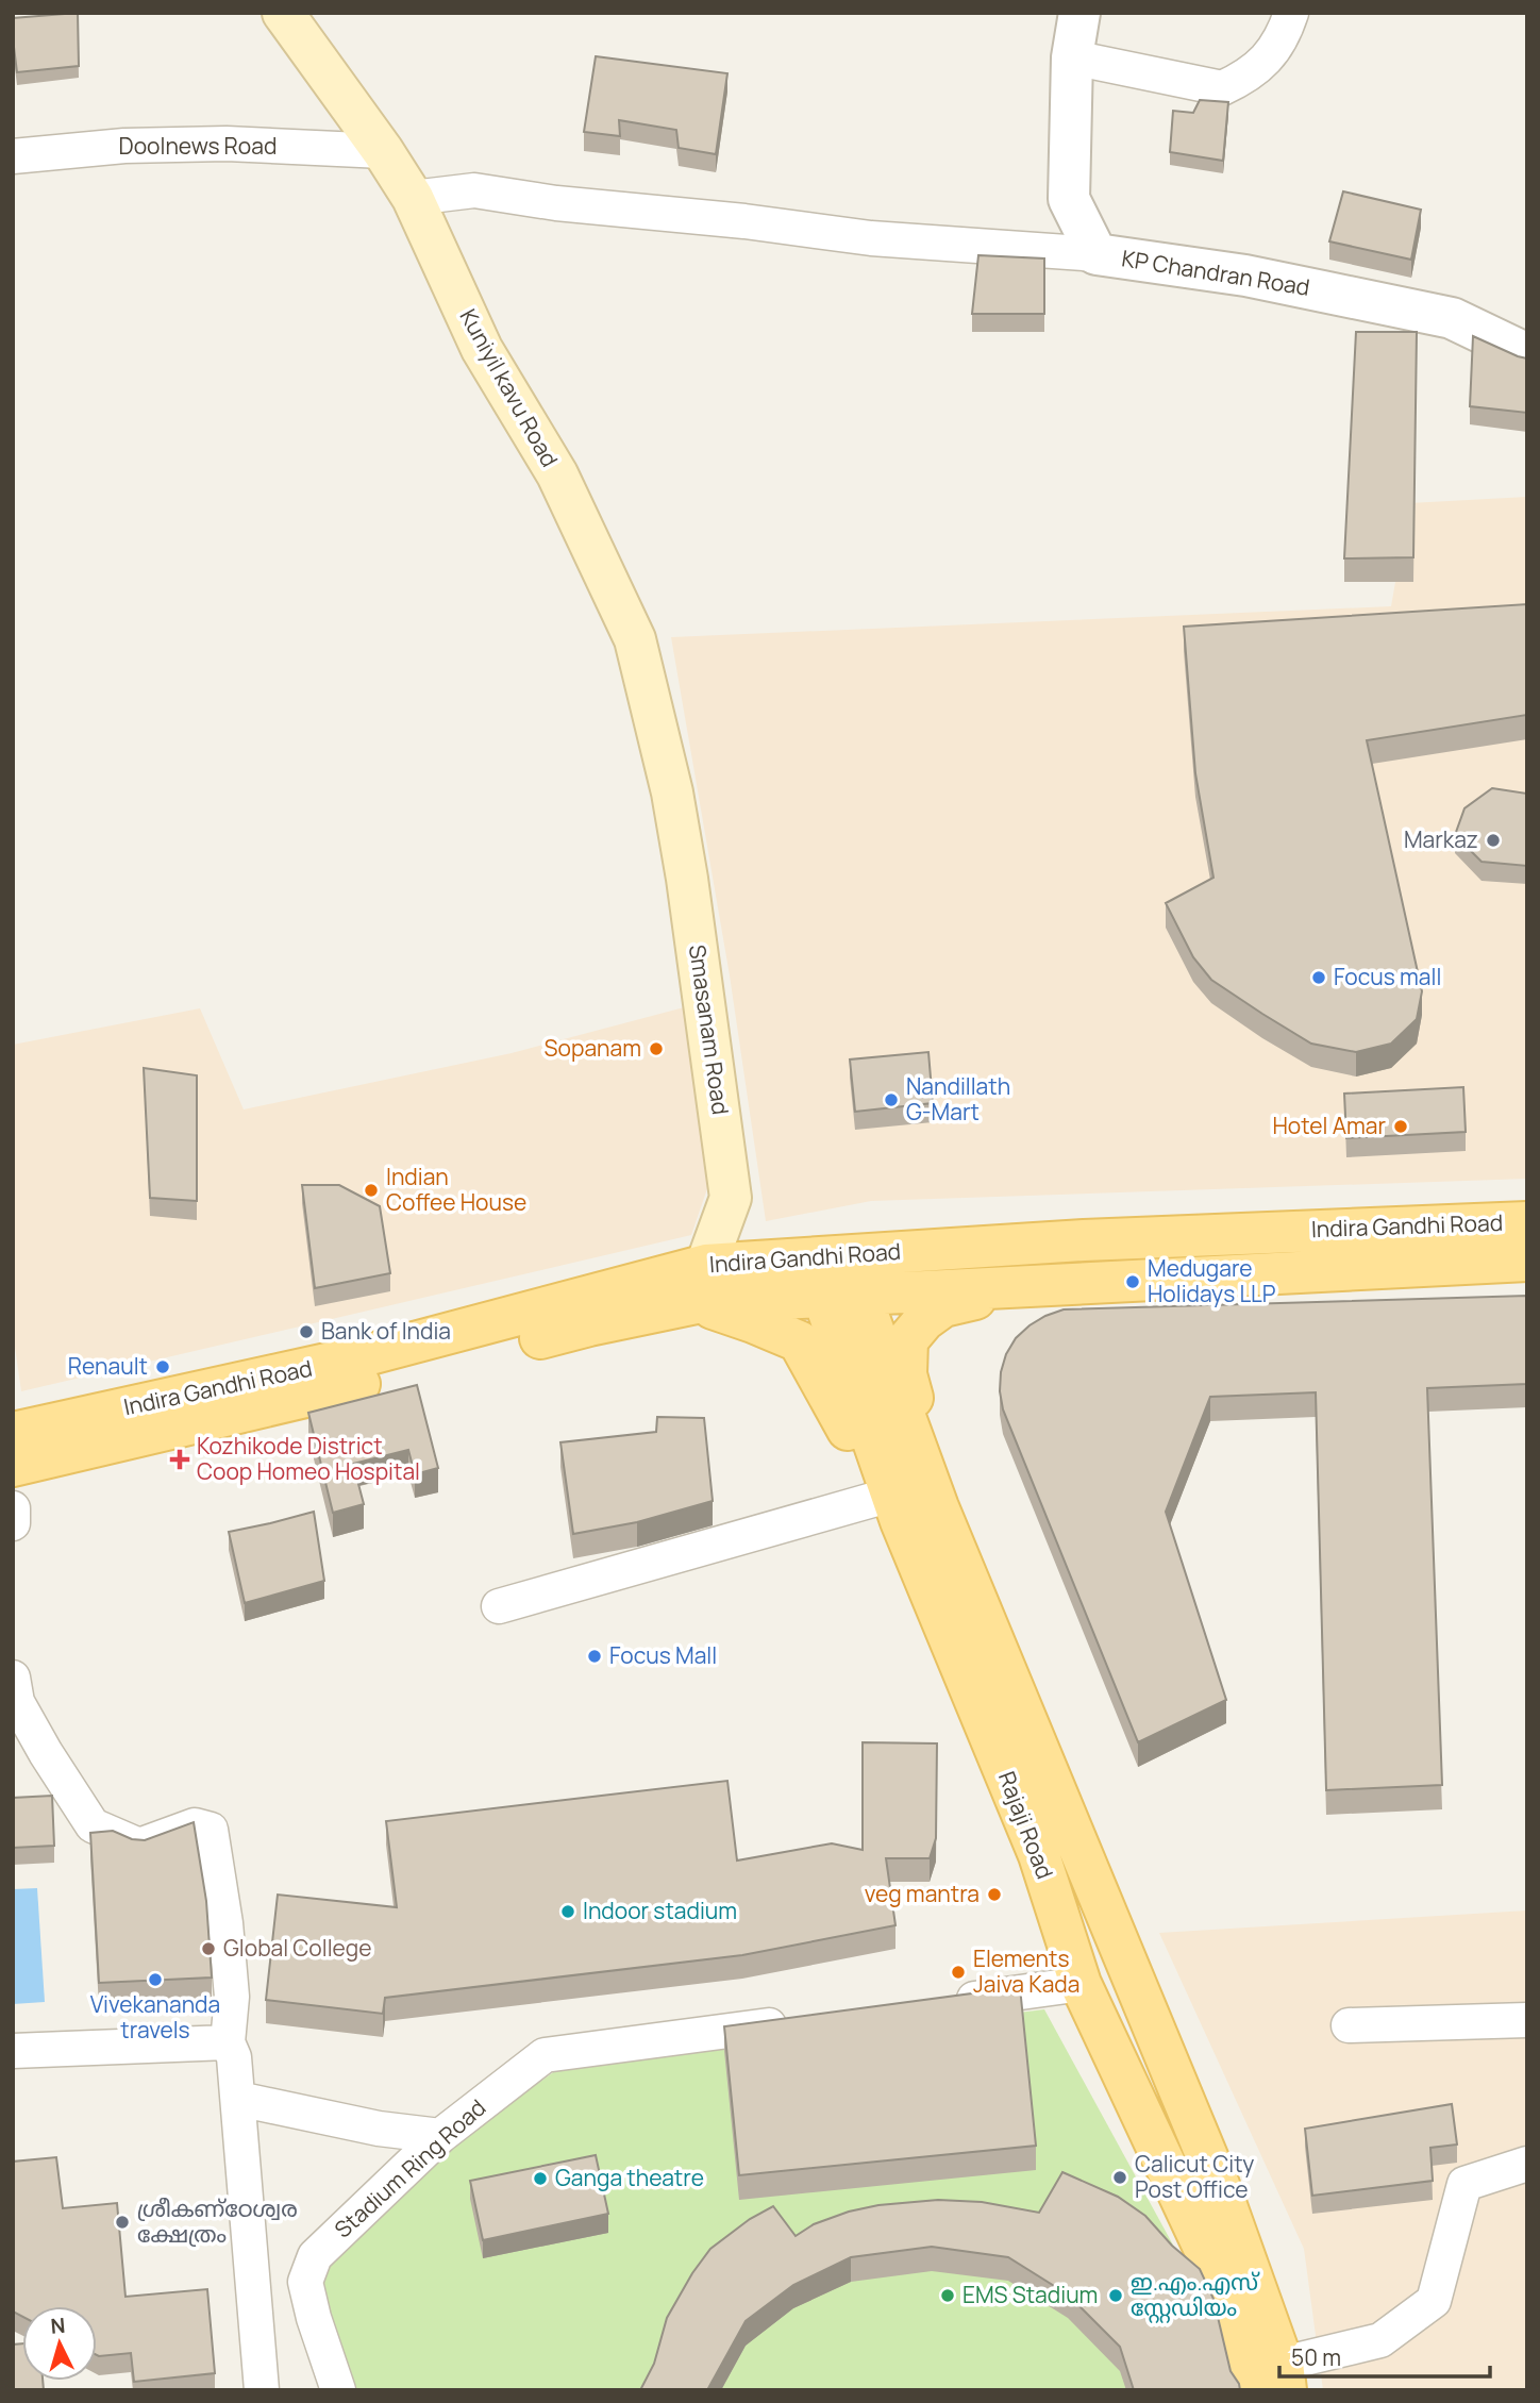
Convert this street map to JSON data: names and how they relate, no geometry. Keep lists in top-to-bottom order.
{
  "streets": {
    "main road": [
      "Kuniyil kavu Road",
      "Smasanam Road",
      "Indira Gandhi Road",
      "Rajaji Road"
    ],
    "street": ["Doolnews Road", "KP Chandran Road", "Stadium Ring Road"]
  },
  "crossings": [
    ["Doolnews Road", "Kuniyil kavu Road"],
    ["Kuniyil kavu Road", "Smasanam Road"],
    ["Smasanam Road", "Indira Gandhi Road"],
    ["Indira Gandhi Road", "Rajaji Road"]
  ],
  "places": {
    "other": [
      "Markaz",
      "Focus mall",
      "Sopanam",
      "Nandillath G-Mart",
      "Hotel Amar",
      "Indian Coffee House",
      "Medugare Holidays LLP",
      "Bank of India",
      "Renault",
      "Focus Mall",
      "veg mantra",
      "Indoor stadium",
      "Global College",
      "Elements Jaiva Kada",
      "Vivekananda travels",
      "Calicut City Post Office",
      "Ganga theatre",
      "ശ്രീകണ്ഠേശ്വര ക്ഷേത്രം",
      "EMS Stadium",
      "ഇ.എം.എസ് സ്റ്റേഡിയം"
    ],
    "health": ["Kozhikode District Coop Homeo Hospital"]
  },
  "scale_bar": "50 m",
  "north": "top"
}
